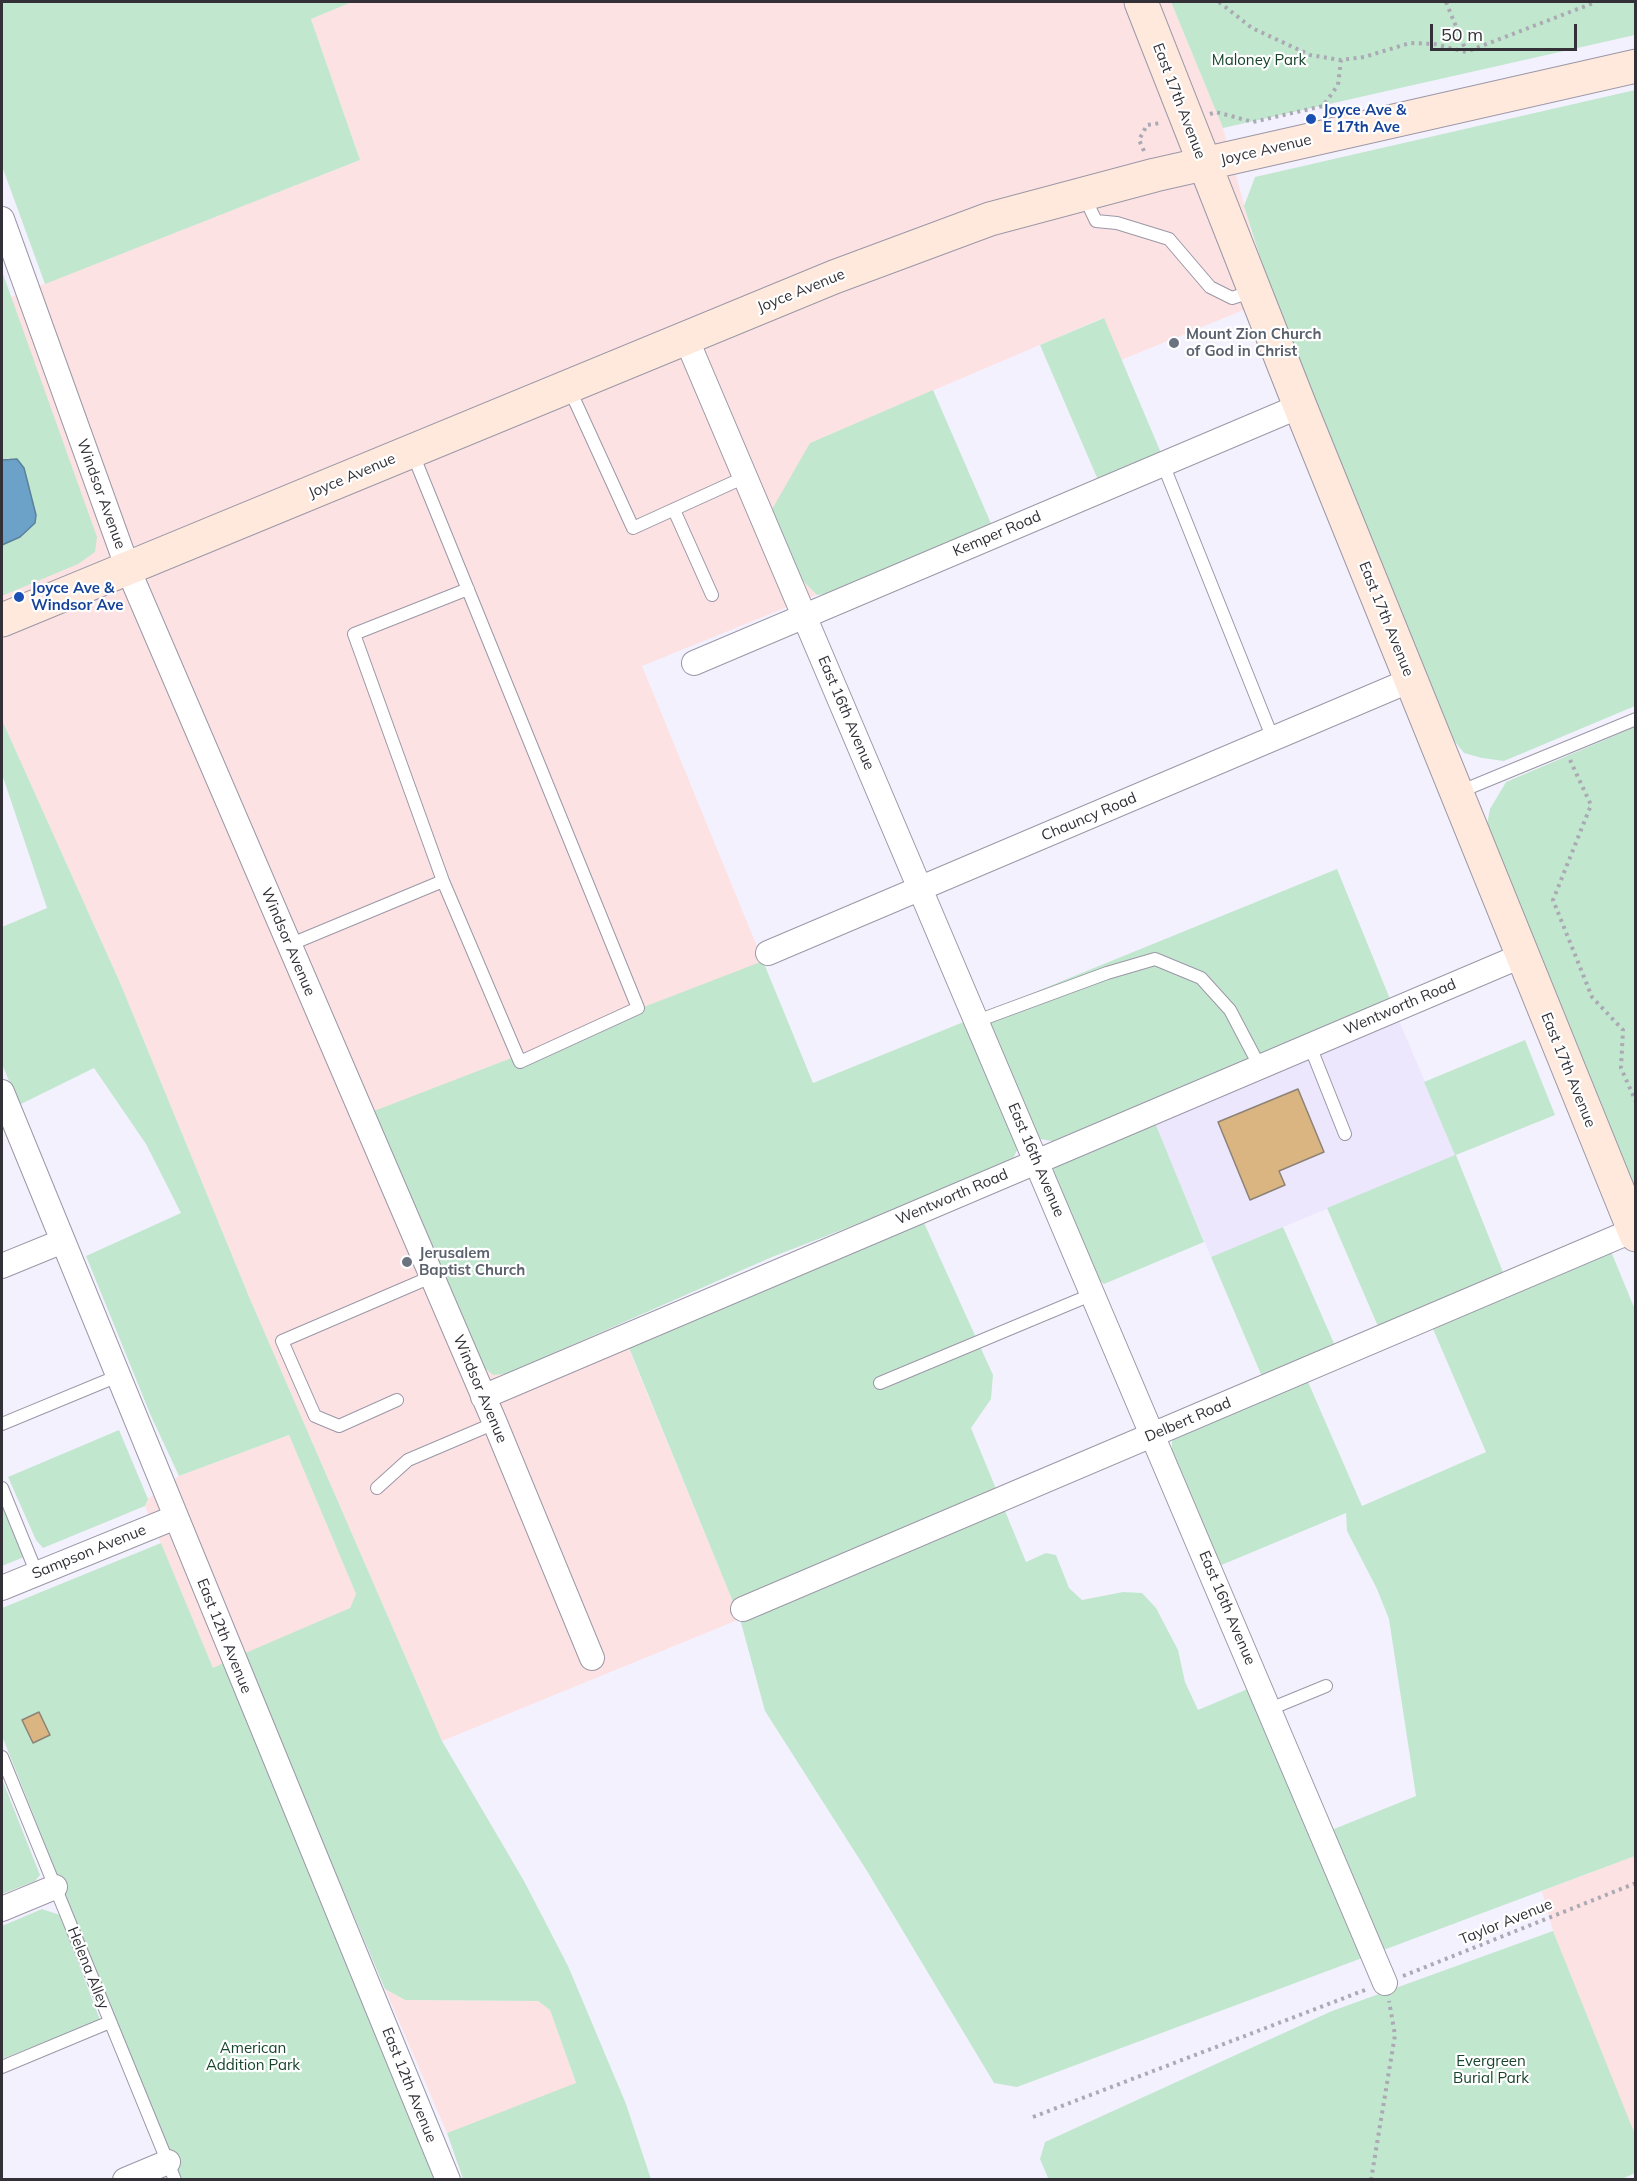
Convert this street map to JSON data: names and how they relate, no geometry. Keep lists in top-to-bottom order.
{
  "streets": {
    "street": [
      "East 17th Avenue",
      "Joyce Avenue",
      "Windsor Avenue",
      "Kemper Road",
      "East 16th Avenue",
      "Chauncy Road",
      "Wentworth Road",
      "Delbert Road",
      "Sampson Avenue",
      "East 12th Avenue"
    ],
    "lane": ["Helena Alley"],
    "path": ["Taylor Avenue"]
  },
  "crossings": [
    ["East 17th Avenue", "Joyce Avenue"],
    ["East 17th Avenue", "Kemper Road"],
    ["East 17th Avenue", "Chauncy Road"],
    ["East 17th Avenue", "Wentworth Road"],
    ["East 17th Avenue", "Delbert Road"],
    ["Joyce Avenue", "Windsor Avenue"],
    ["Joyce Avenue", "East 16th Avenue"],
    ["Windsor Avenue", "Wentworth Road"],
    ["Kemper Road", "East 16th Avenue"],
    ["East 16th Avenue", "Chauncy Road"],
    ["East 16th Avenue", "Wentworth Road"],
    ["East 16th Avenue", "Delbert Road"],
    ["East 16th Avenue", "Taylor Avenue"],
    ["Sampson Avenue", "East 12th Avenue"]
  ],
  "parks": ["Maloney Park", "American Addition Park", "Evergreen Burial Park"],
  "places": [
    "Joyce Ave & E 17th Ave",
    "Mount Zion Church of God in Christ",
    "Joyce Ave & Windsor Ave",
    "Jerusalem Baptist Church"
  ],
  "scale_bar": "50 m"
}
